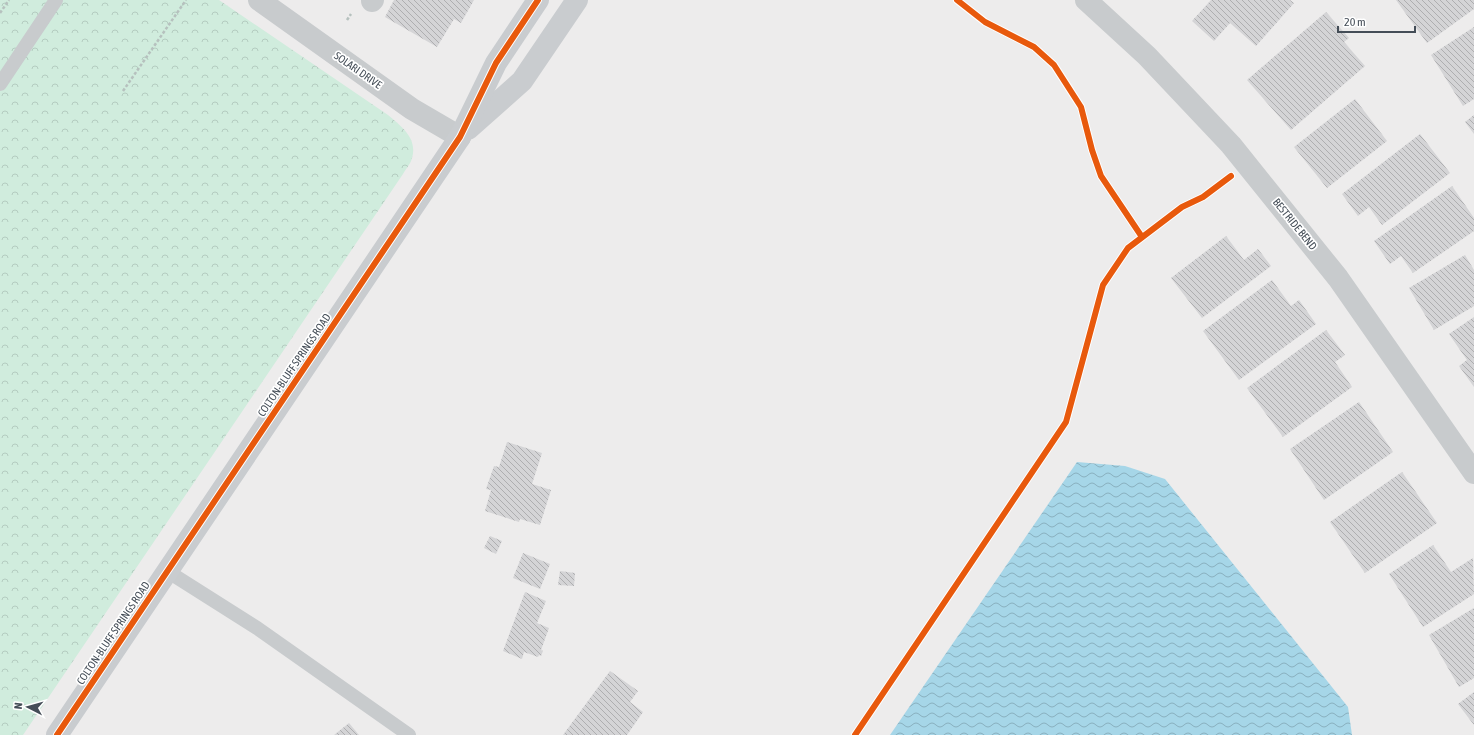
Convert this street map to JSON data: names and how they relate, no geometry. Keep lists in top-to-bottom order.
{
  "streets": {
    "street": ["SOLARI DRIVE", "BESTRIDE BEND", "COLTON-BLUFF SPRINGS ROAD"]
  },
  "crossings": [
    ["SOLARI DRIVE", "COLTON-BLUFF SPRINGS ROAD"]
  ],
  "scale_bar": "20 m",
  "north": "left"
}
